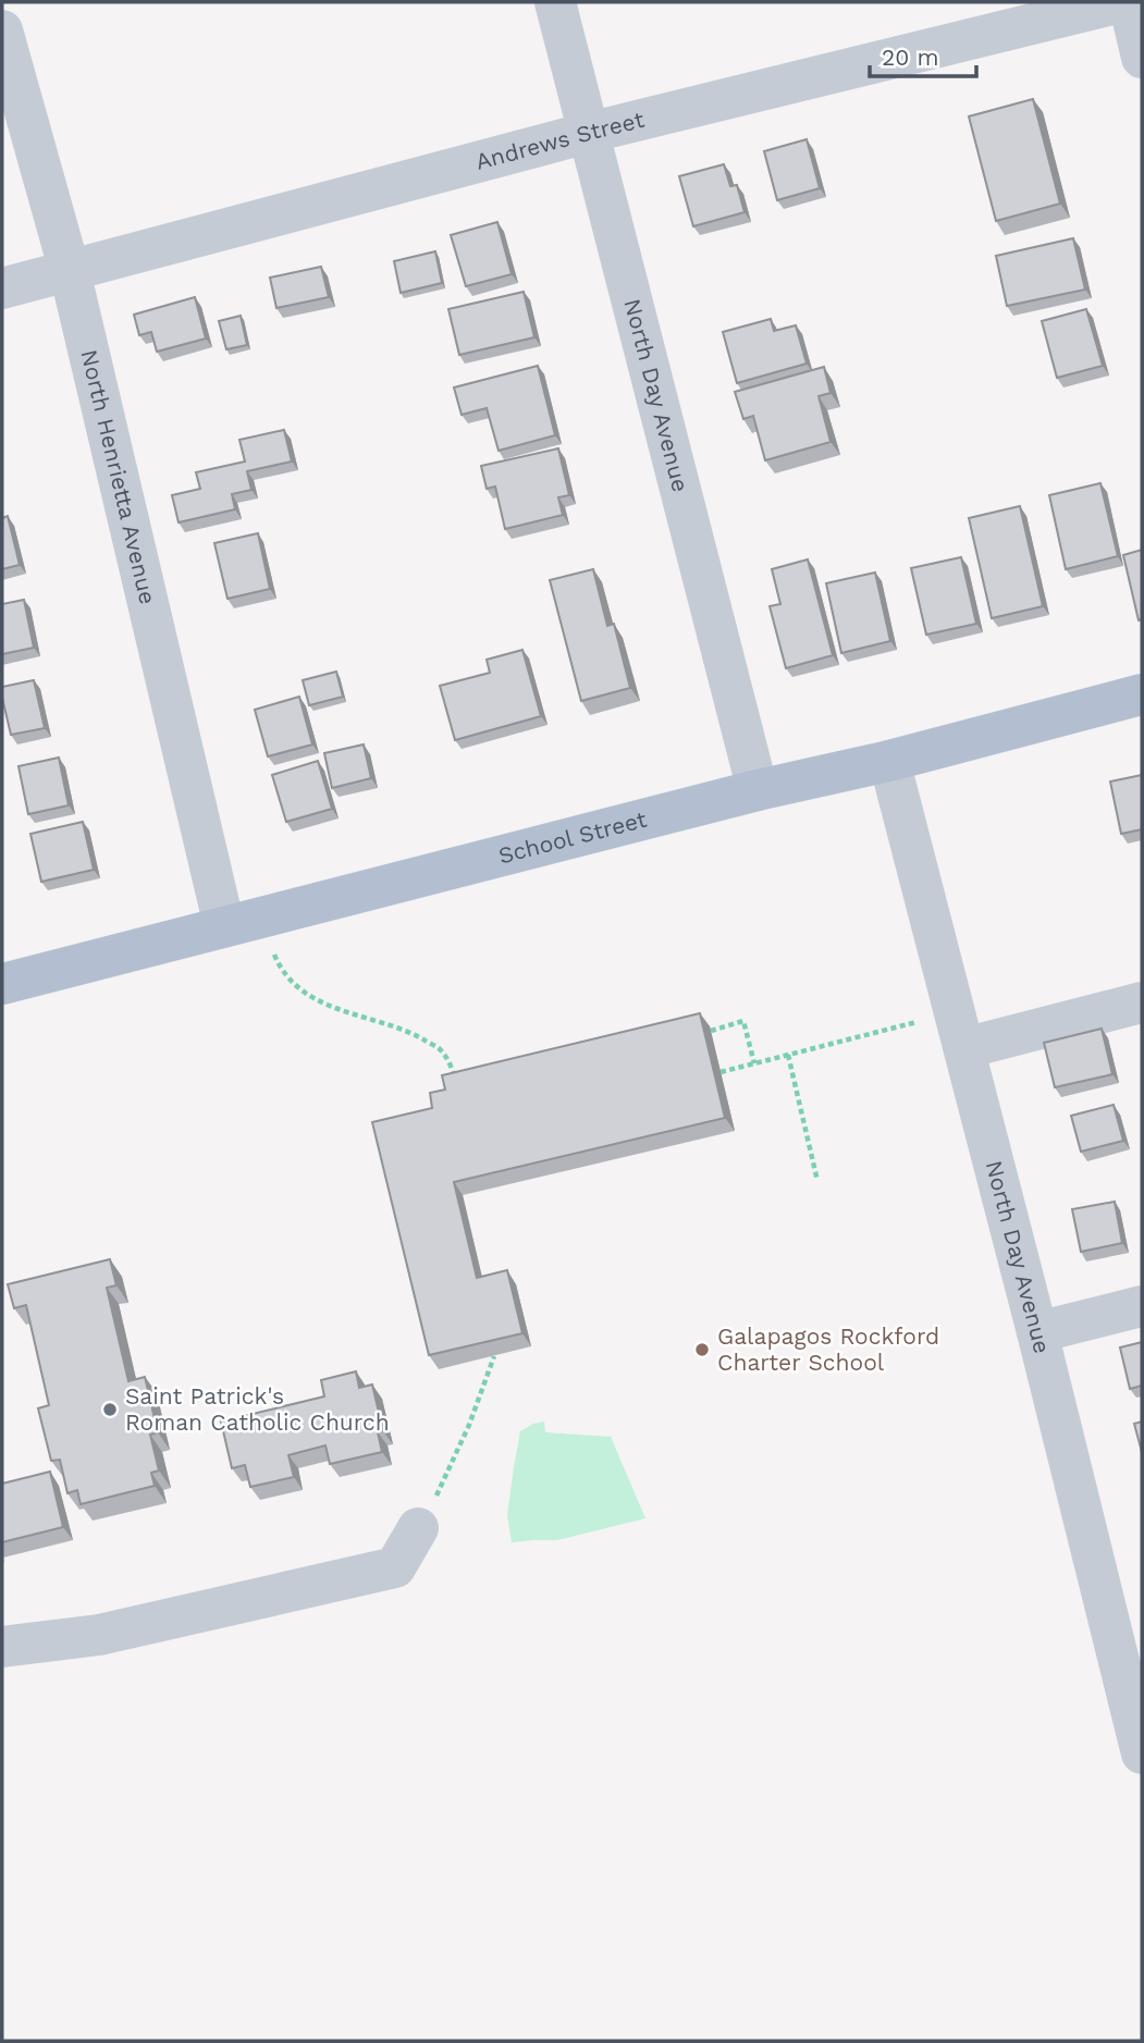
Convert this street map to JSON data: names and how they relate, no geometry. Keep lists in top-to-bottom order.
{
  "streets": {
    "main road": ["School Street"],
    "street": ["Andrews Street", "North Day Avenue", "North Henrietta Avenue"]
  },
  "crossings": [
    ["Andrews Street", "North Day Avenue"],
    ["Andrews Street", "North Henrietta Avenue"],
    ["North Day Avenue", "School Street"],
    ["North Henrietta Avenue", "School Street"]
  ],
  "places": ["Galapagos Rockford Charter School", "Saint Patrick's Roman Catholic Church"],
  "scale_bar": "20 m"
}
